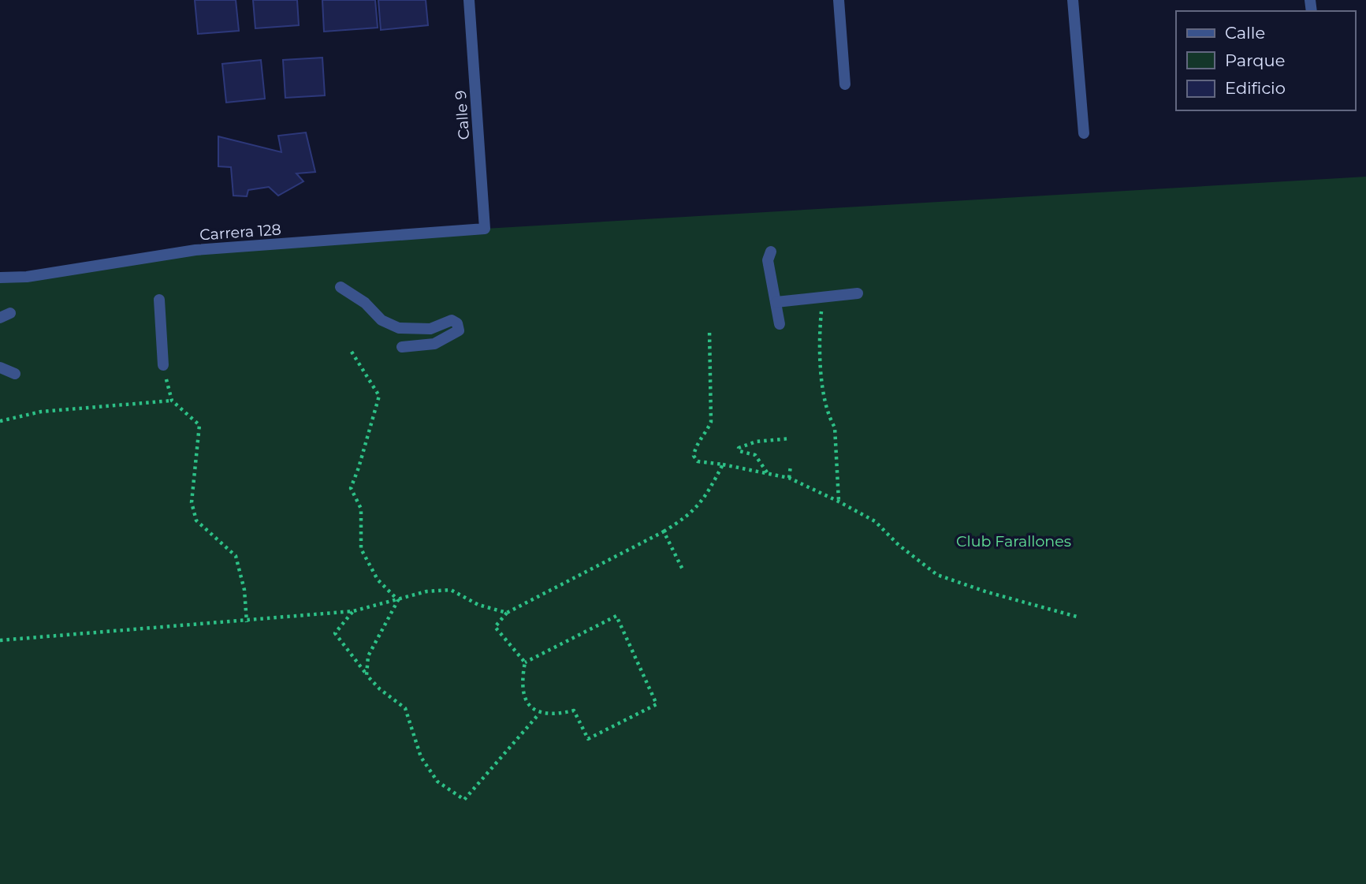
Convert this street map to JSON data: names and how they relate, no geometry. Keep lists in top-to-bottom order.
{
  "streets": {
    "street": ["Calle 9", "Carrera 128"]
  },
  "crossings": [
    ["Calle 9", "Carrera 128"]
  ],
  "parks": ["Club Farallones"],
  "legend": ["Calle", "Parque", "Edificio"]
}
